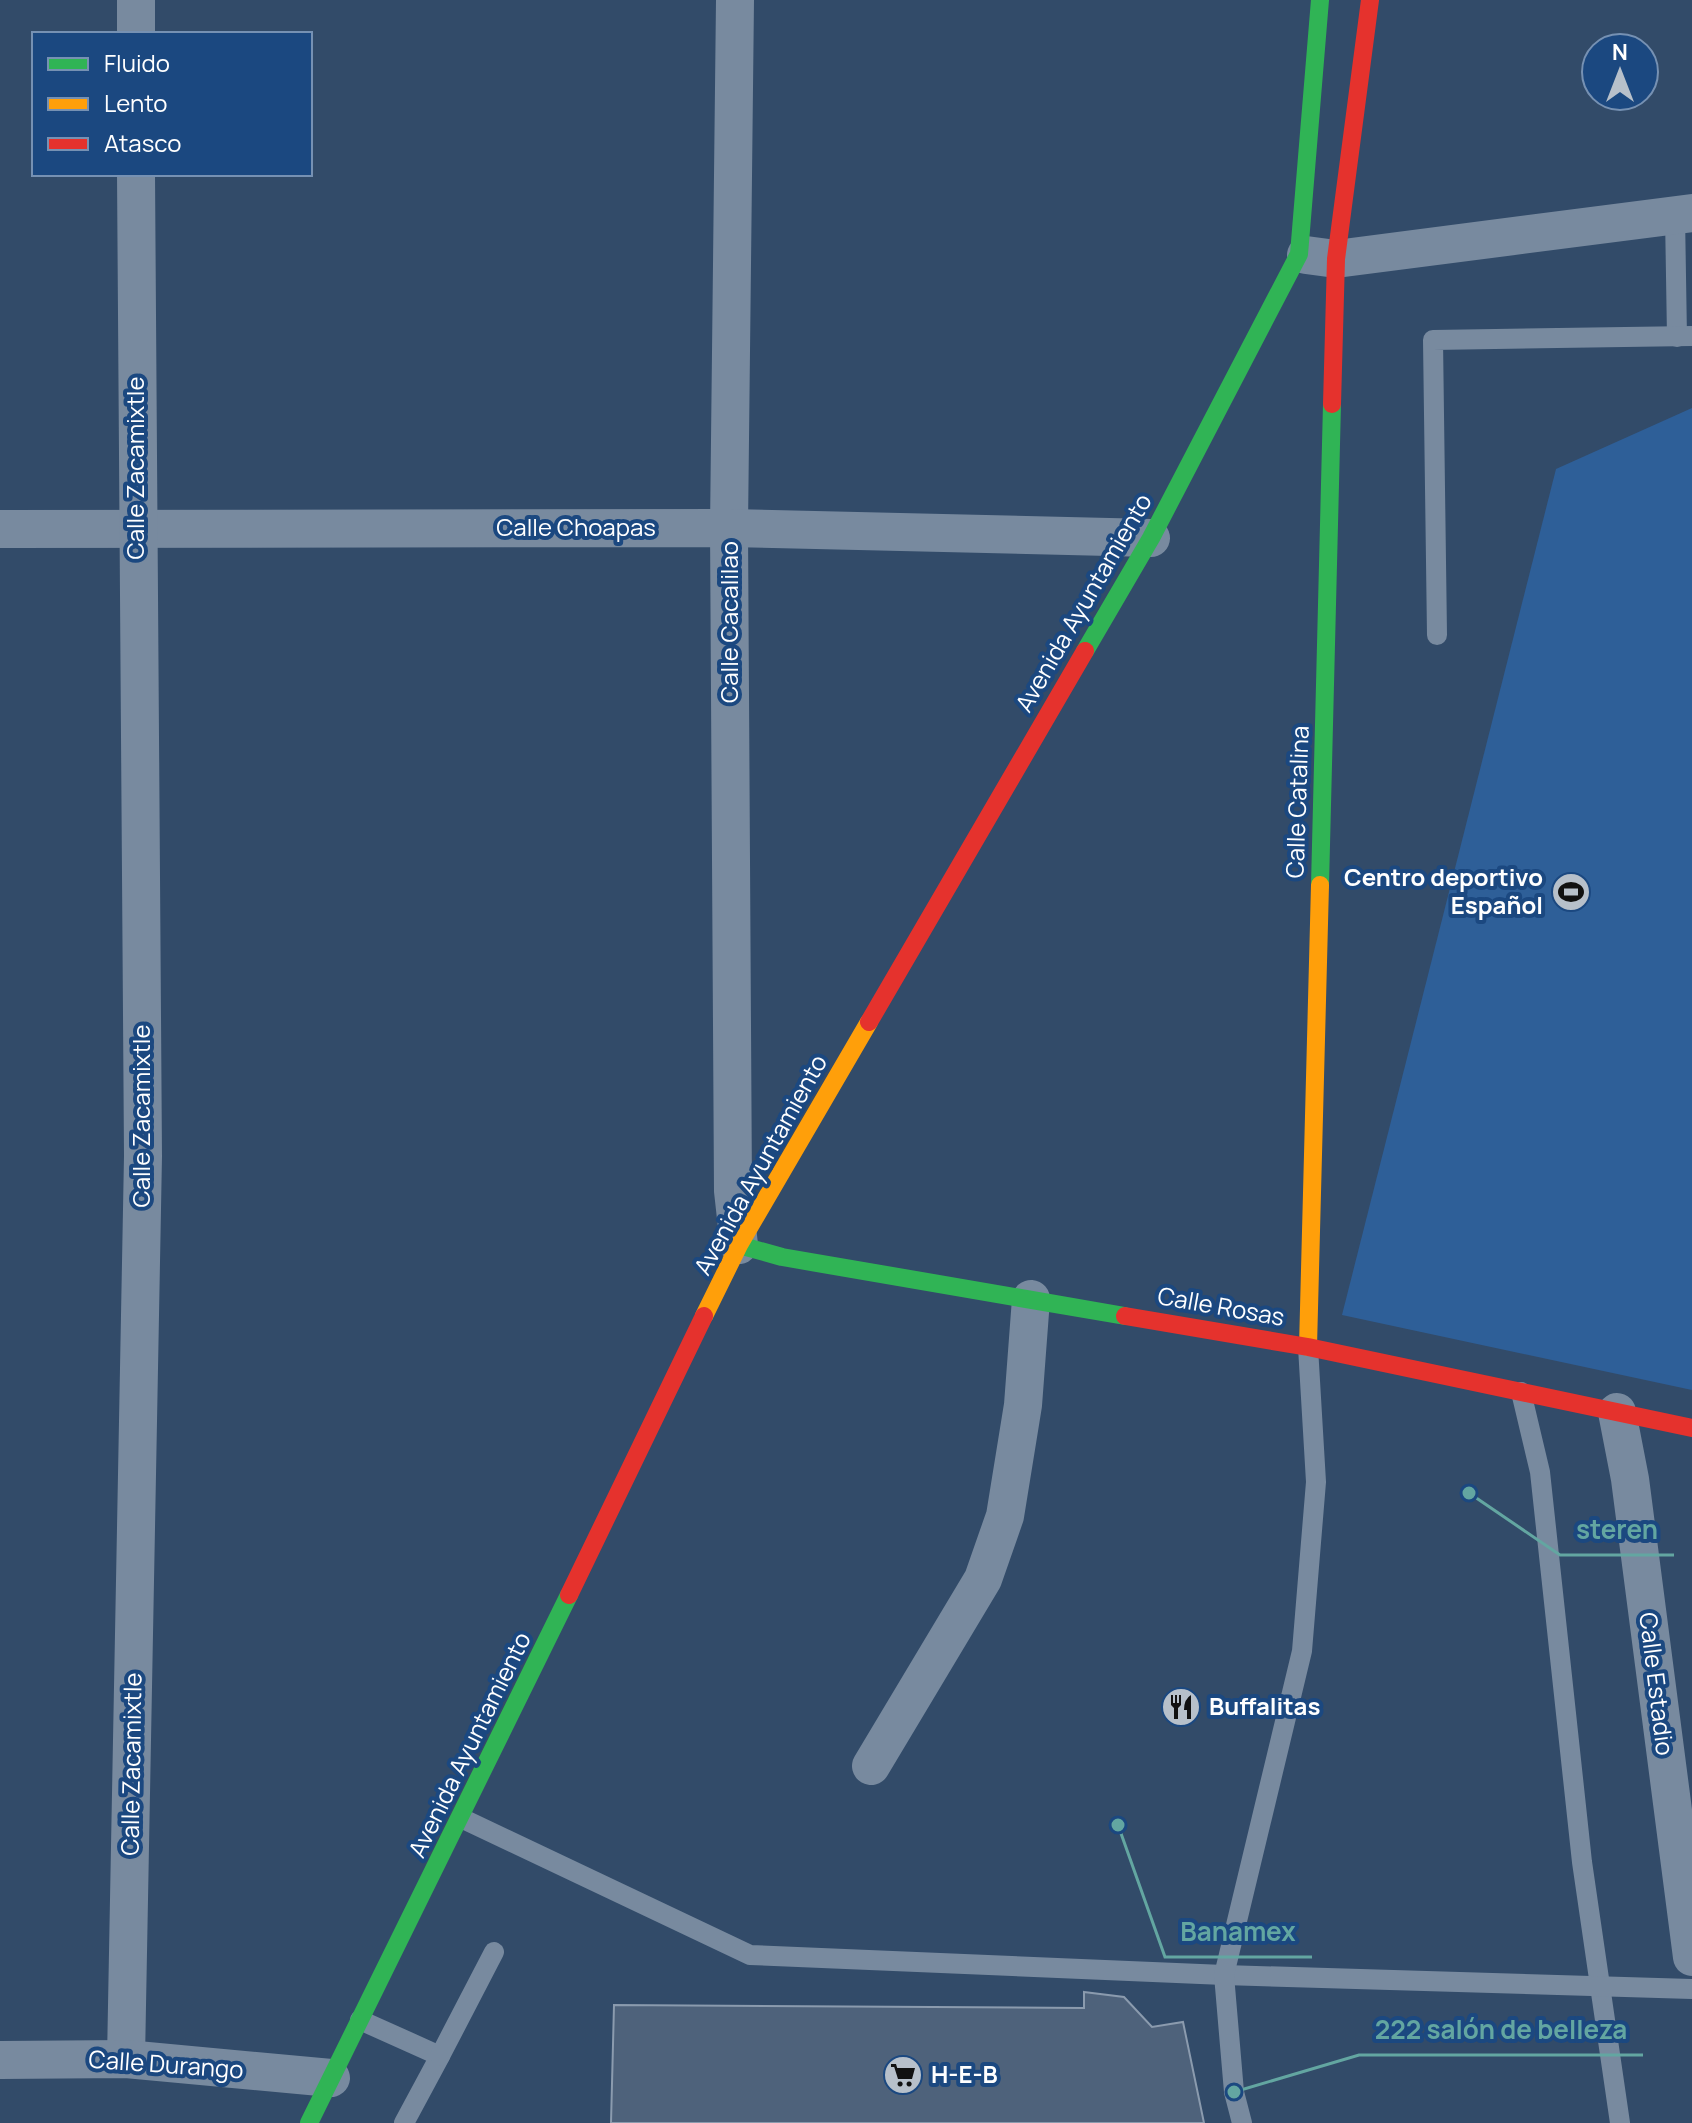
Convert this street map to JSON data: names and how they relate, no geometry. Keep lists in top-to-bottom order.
{
  "streets": {
    "street": [
      "Calle Zacamixtle",
      "Calle Choapas",
      "Avenida Ayuntamiento",
      "Calle Cacalilao",
      "Calle Catalina",
      "Calle Rosas",
      "Calle Estadio",
      "Calle Durango"
    ]
  },
  "crossings": [
    ["Calle Zacamixtle", "Calle Choapas"],
    ["Calle Zacamixtle", "Calle Durango"],
    ["Calle Choapas", "Avenida Ayuntamiento"],
    ["Calle Choapas", "Calle Cacalilao"],
    ["Avenida Ayuntamiento", "Calle Cacalilao"],
    ["Avenida Ayuntamiento", "Calle Rosas"],
    ["Avenida Ayuntamiento", "Calle Durango"],
    ["Calle Cacalilao", "Calle Rosas"],
    ["Calle Catalina", "Calle Rosas"],
    ["Calle Rosas", "Calle Estadio"]
  ],
  "places": {
    "sports": ["Centro deportivo Español"],
    "other": ["steren", "Banamex", "222 salón de belleza"],
    "restaurant": ["Buffalitas"],
    "supermarket": ["H-E-B"]
  },
  "legend": ["Fluido", "Lento", "Atasco"],
  "north": "top"
}
